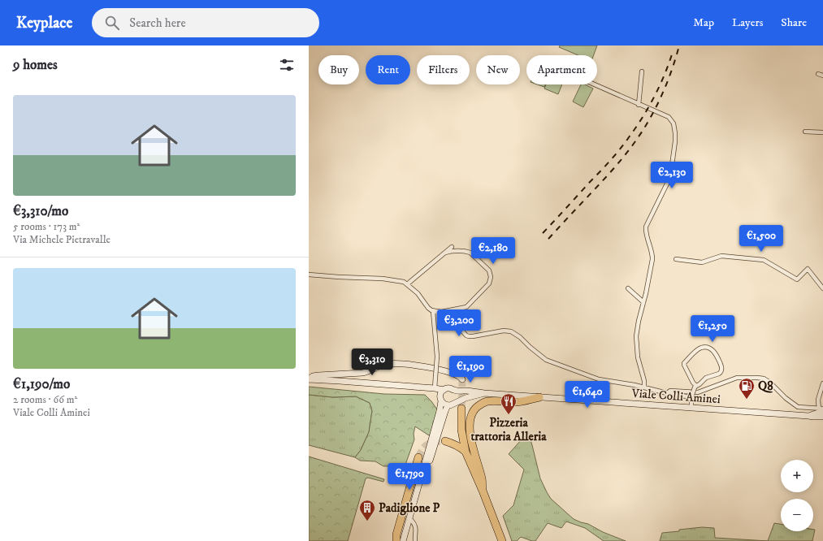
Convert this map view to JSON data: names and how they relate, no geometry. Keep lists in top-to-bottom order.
{
  "streets": {
    "main road": ["Viale Colli Aminei"]
  },
  "places": {
    "fuel station": ["Q8"],
    "restaurant": ["Pizzeria trattoria Alleria"],
    "building": ["Padiglione P"]
  },
  "page": {
    "header": "Keyplace",
    "search": "Search here",
    "nav": ["Map", "Layers", "Share"],
    "heading": "9 homes",
    "chip": [
      "Buy",
      "Rent",
      "Filters",
      "New",
      "Apartment"
    ],
    "list": [
      {
        "name": "€3,310/mo",
        "note": "5 rooms · 173 m² · Via Michele Pietravalle"
      },
      {
        "name": "€1,190/mo",
        "note": "2 rooms · 66 m² · Viale Colli Aminei"
      }
    ],
    "price": [
      "€2,130",
      "€1,500",
      "€2,180",
      "€3,200",
      "€1,250",
      "€3,310",
      "€1,190",
      "€1,640",
      "€1,790"
    ],
    "map_buttons": ["+", "−"]
  }
}
